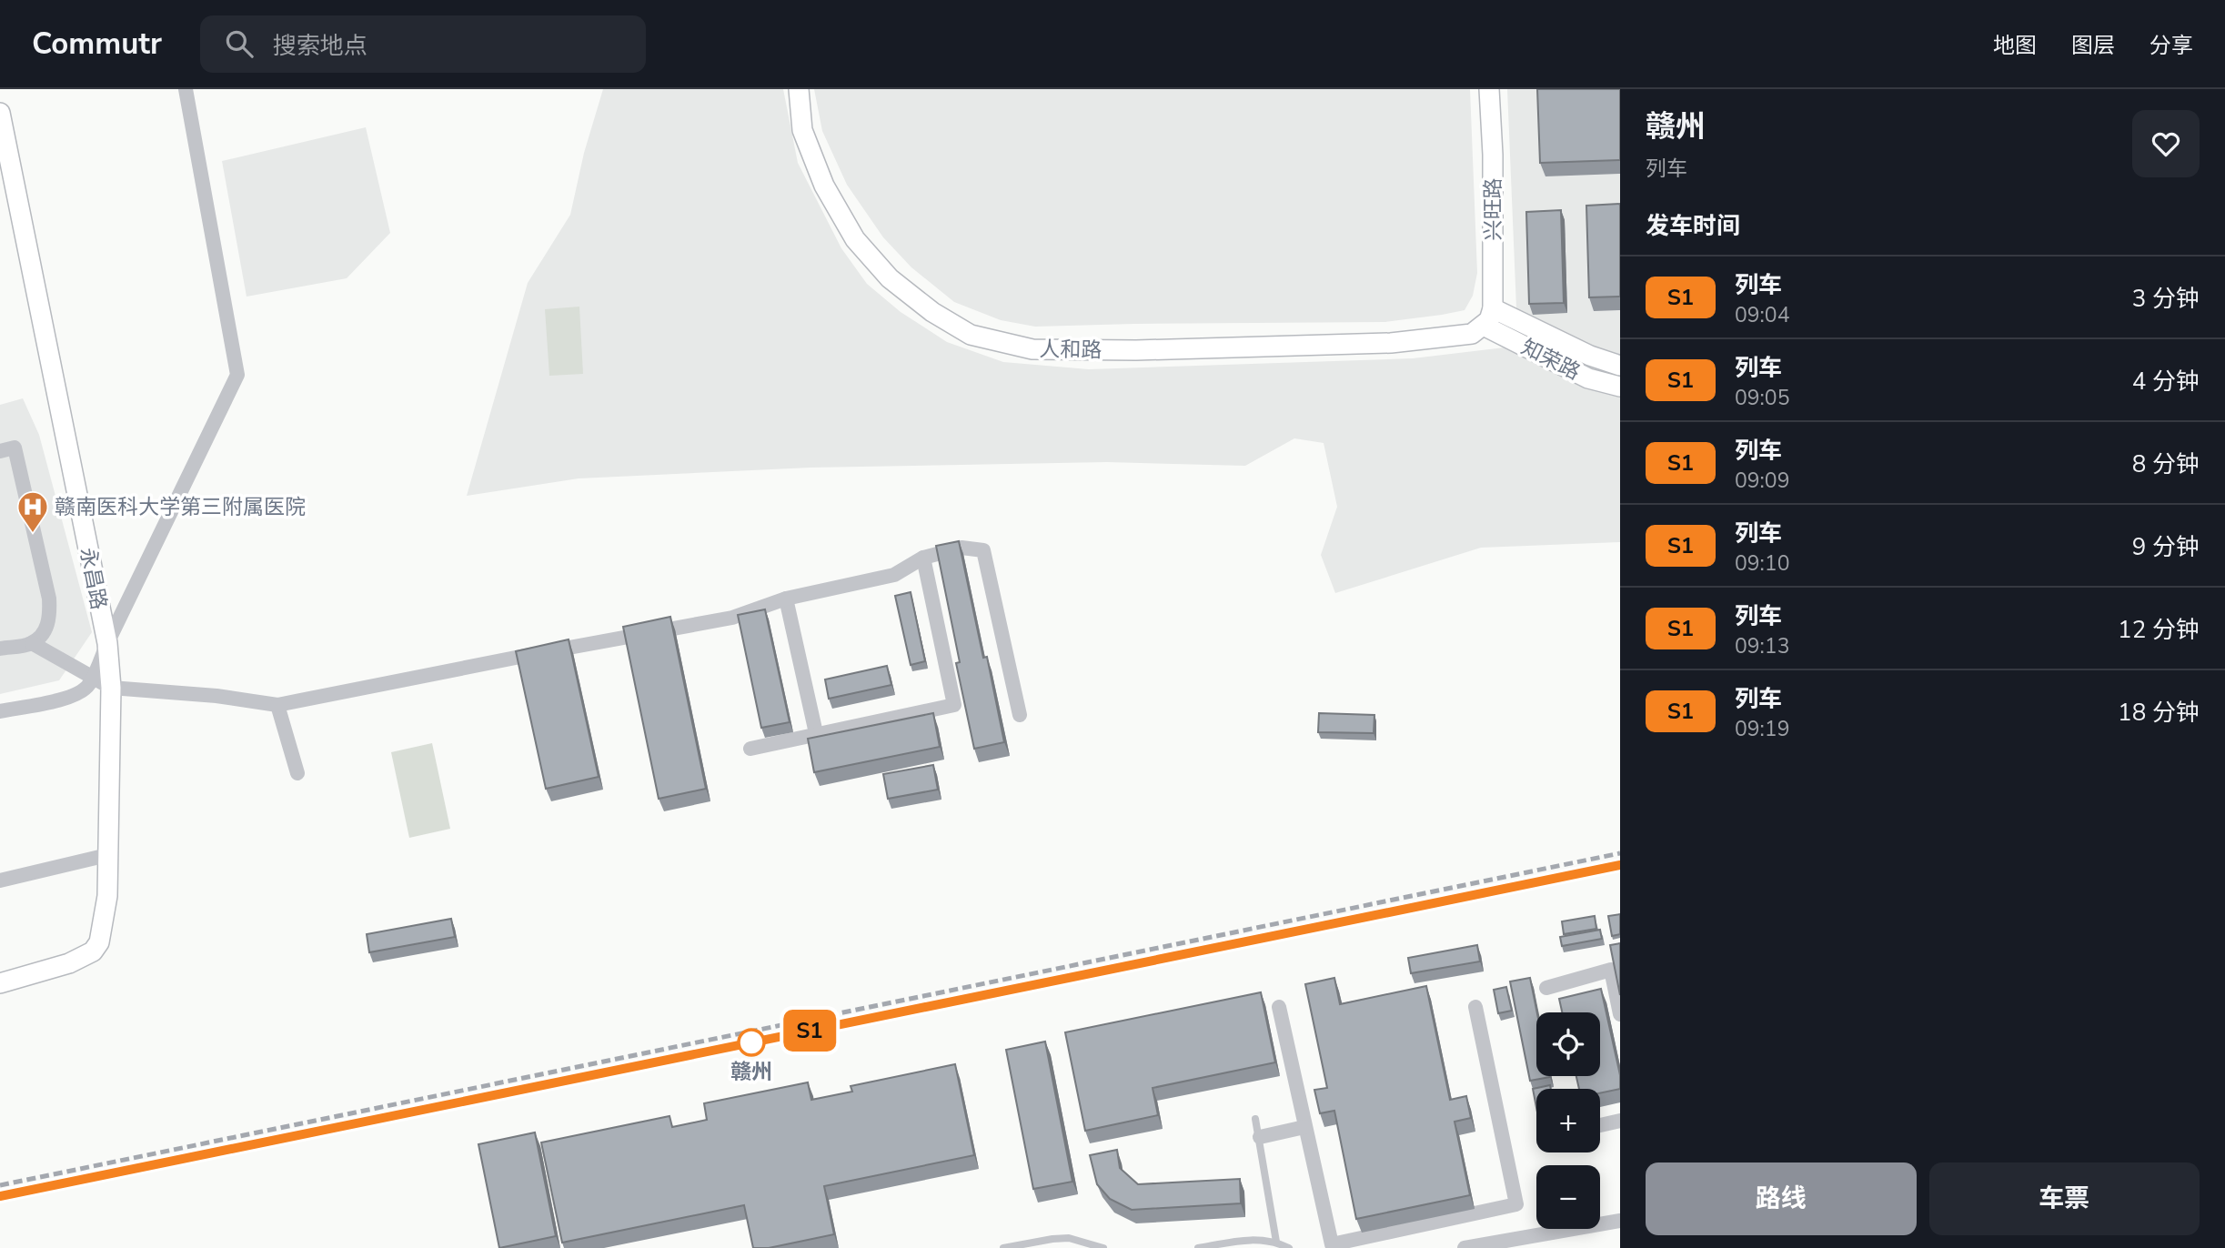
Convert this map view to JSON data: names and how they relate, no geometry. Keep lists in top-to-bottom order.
{
  "streets": {
    "street": [
      "兴旺路",
      "人和路",
      "知荣路",
      "永昌路"
    ]
  },
  "crossings": [
    ["兴旺路", "人和路"],
    ["兴旺路", "知荣路"],
    ["人和路", "知荣路"]
  ],
  "places": {
    "hospital": ["赣南医科大学第三附属医院"],
    "other": ["赣州"]
  },
  "page": {
    "header": "Commutr",
    "search": "搜索地点",
    "nav": ["地图", "图层", "分享"],
    "on_map": "S1",
    "heading": [
      ["赣州", "列车"],
      "发车时间"
    ],
    "list": [
      {
        "mark": "S1",
        "name": "列车",
        "note": "09:04",
        "value": "3 分钟"
      },
      {
        "mark": "S1",
        "name": "列车",
        "note": "09:05",
        "value": "4 分钟"
      },
      {
        "mark": "S1",
        "name": "列车",
        "note": "09:09",
        "value": "8 分钟"
      },
      {
        "mark": "S1",
        "name": "列车",
        "note": "09:10",
        "value": "9 分钟"
      },
      {
        "mark": "S1",
        "name": "列车",
        "note": "09:13",
        "value": "12 分钟"
      },
      {
        "mark": "S1",
        "name": "列车",
        "note": "09:19",
        "value": "18 分钟"
      }
    ],
    "map_buttons": ["+", "−"],
    "buttons": ["路线", "车票"]
  }
}
